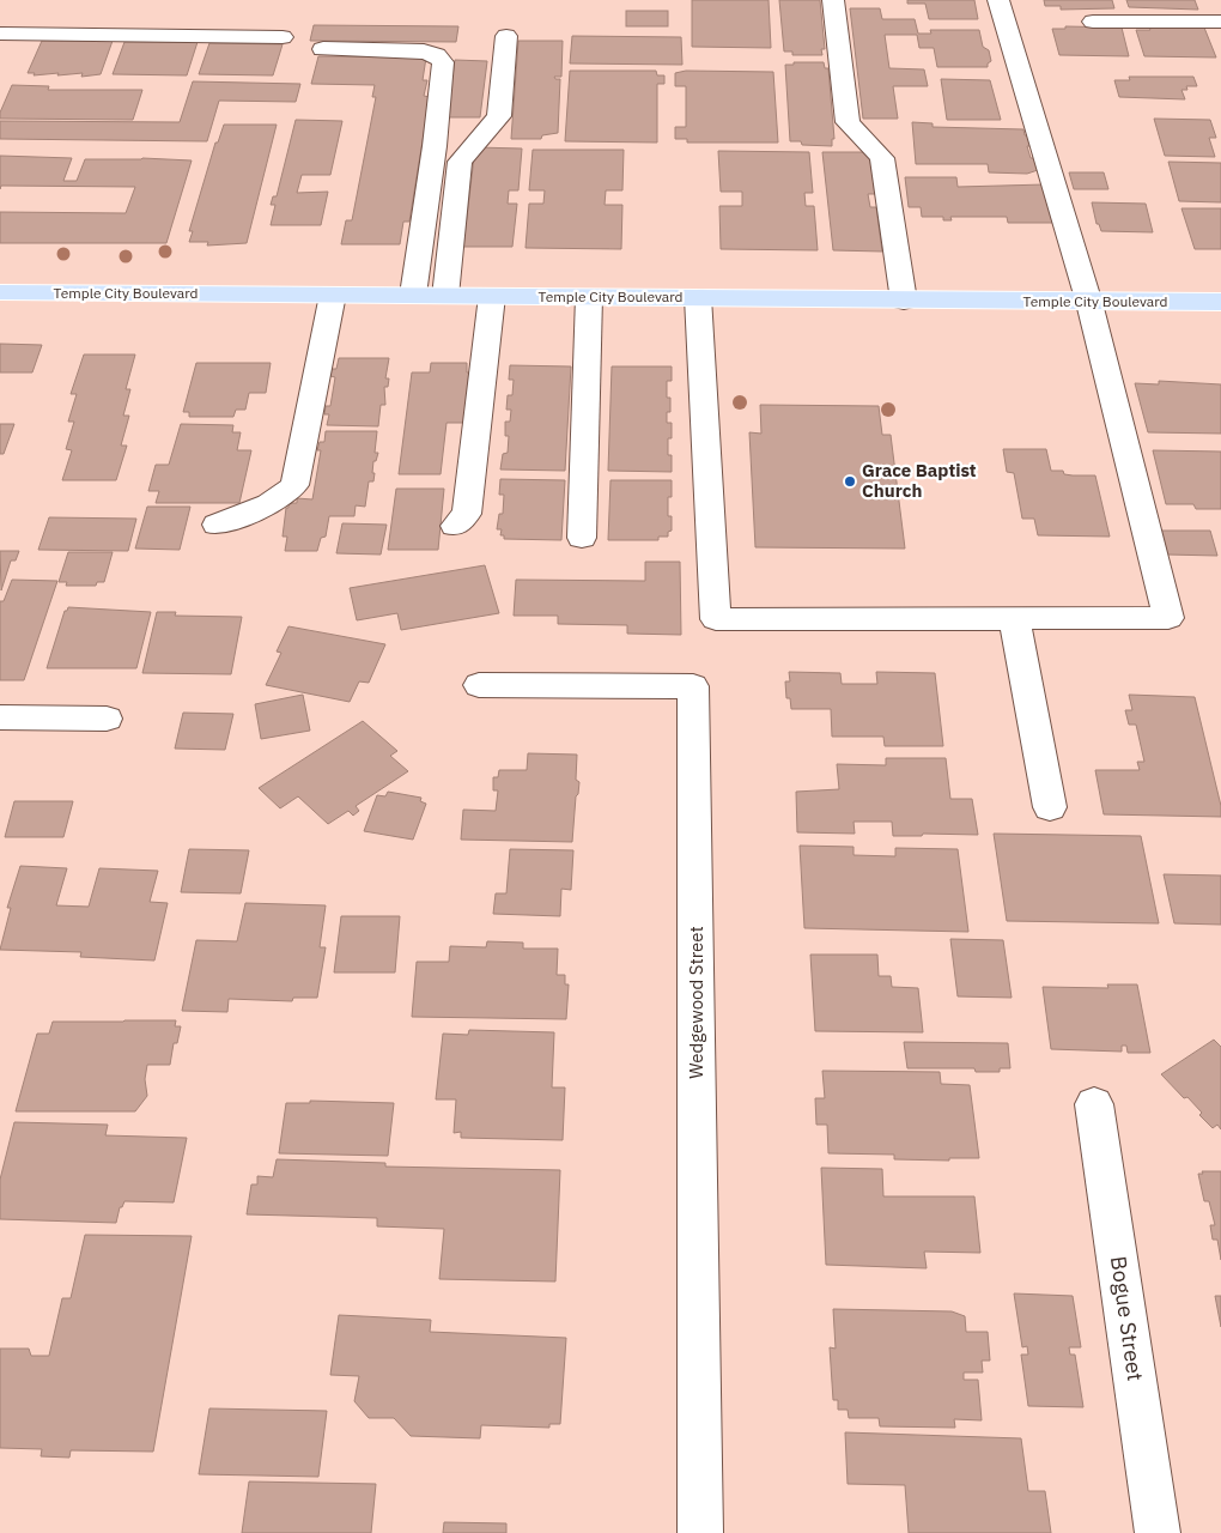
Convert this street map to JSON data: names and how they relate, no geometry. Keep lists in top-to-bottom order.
{
  "streets": {
    "main road": ["Temple City Boulevard"],
    "street": ["Wedgewood Street", "Bogue Street"]
  },
  "places": ["Grace Baptist Church"]
}
